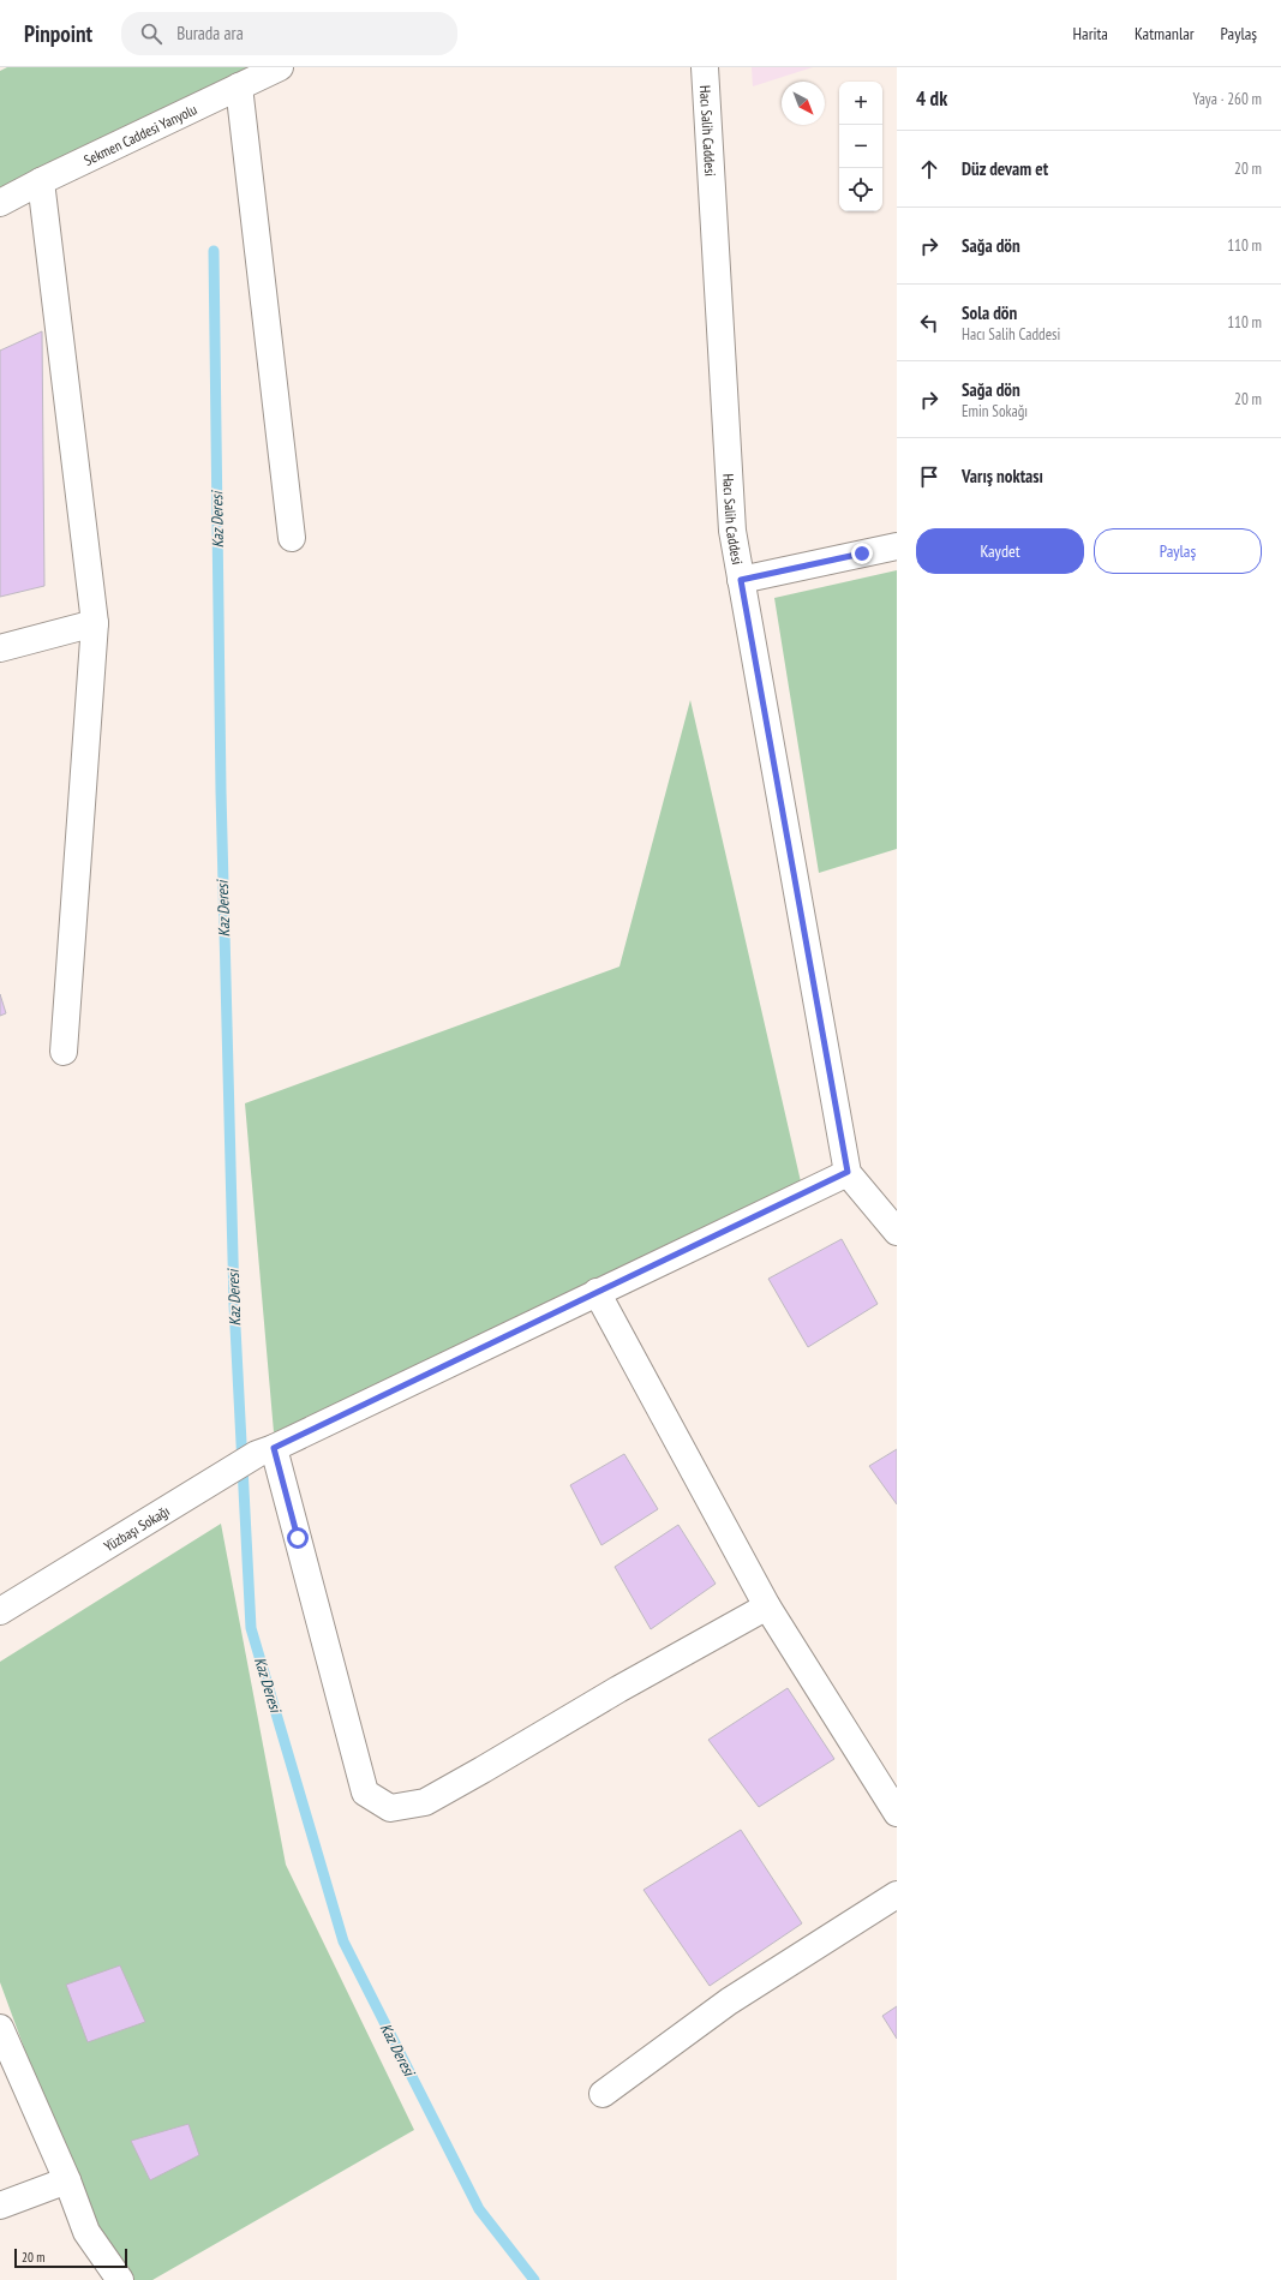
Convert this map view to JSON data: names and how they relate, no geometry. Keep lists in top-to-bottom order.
{
  "streets": {
    "street": ["Hacı Salih Caddesi", "Sekmen Caddesi Yanyolu", "Yüzbaşı Sokağı"]
  },
  "crossings": [
    ["Hacı Salih Caddesi", "Yüzbaşı Sokağı"]
  ],
  "water": ["Kaz Deresi"],
  "scale_bar": "20 m",
  "north": "bottom right",
  "page": {
    "header": "Pinpoint",
    "search": "Burada ara",
    "nav": ["Harita", "Katmanlar", "Paylaş"],
    "heading": ["4 dk", "Yaya · 260 m"],
    "map_buttons": ["+", "−"],
    "list": [
      ["Düz devam et", "20 m"],
      ["Sağa dön", "110 m"],
      ["Sola dön", "Hacı Salih Caddesi", "110 m"],
      ["Sağa dön", "Emin Sokağı", "20 m"],
      "Varış noktası"
    ],
    "buttons": ["Kaydet", "Paylaş"],
    "scale": "20 m"
  }
}
